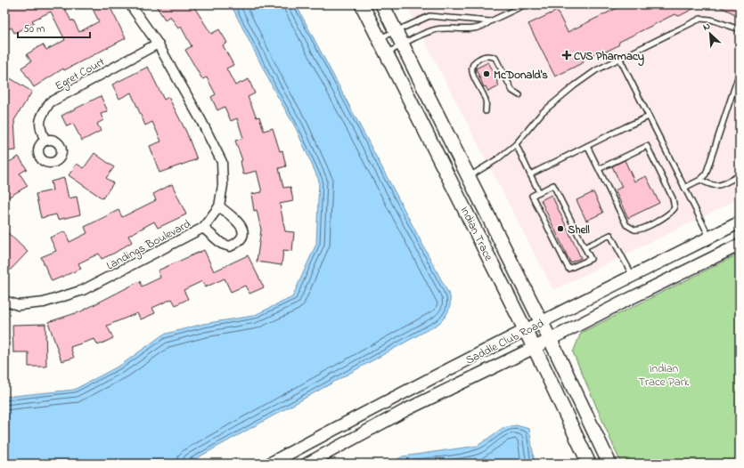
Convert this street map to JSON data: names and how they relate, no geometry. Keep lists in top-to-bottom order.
{
  "streets": {
    "main road": ["Indian Trace"],
    "street": ["Egret Court", "Landings Boulevard", "Saddle Club Road"]
  },
  "crossings": [
    ["Egret Court", "Landings Boulevard"],
    ["Indian Trace", "Saddle Club Road"]
  ],
  "parks": ["Indian Trace Park"],
  "places": {
    "health": ["CVS Pharmacy"],
    "other": ["McDonald's", "Shell"]
  },
  "scale_bar": "50 m",
  "north": "top left"
}
